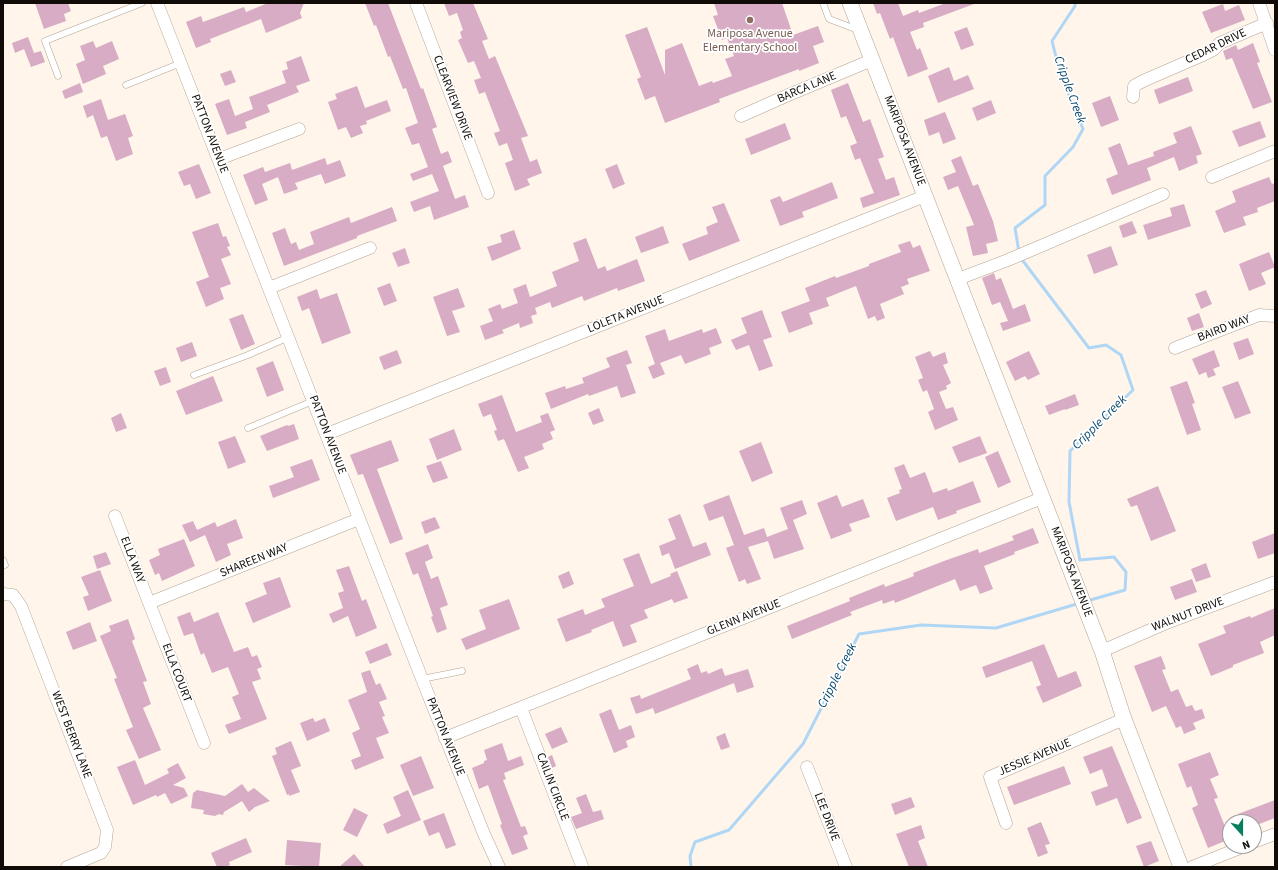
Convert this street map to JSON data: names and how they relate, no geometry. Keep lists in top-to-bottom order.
{
  "streets": {
    "street": [
      "CEDAR DRIVE",
      "BARCA LANE",
      "CLEARVIEW DRIVE",
      "PATTON AVENUE",
      "MARIPOSA AVENUE",
      "LOLETA AVENUE",
      "BAIRD WAY",
      "ELLA WAY",
      "SHAREEN WAY",
      "WALNUT DRIVE",
      "GLENN AVENUE",
      "ELLA COURT",
      "WEST BERRY LANE",
      "JESSIE AVENUE",
      "CAILIN CIRCLE",
      "LEE DRIVE"
    ]
  },
  "crossings": [
    ["BARCA LANE", "MARIPOSA AVENUE"],
    ["PATTON AVENUE", "LOLETA AVENUE"],
    ["PATTON AVENUE", "SHAREEN WAY"],
    ["PATTON AVENUE", "GLENN AVENUE"],
    ["MARIPOSA AVENUE", "LOLETA AVENUE"],
    ["MARIPOSA AVENUE", "WALNUT DRIVE"],
    ["MARIPOSA AVENUE", "GLENN AVENUE"],
    ["MARIPOSA AVENUE", "JESSIE AVENUE"],
    ["ELLA WAY", "SHAREEN WAY"],
    ["ELLA WAY", "ELLA COURT"],
    ["SHAREEN WAY", "ELLA COURT"],
    ["GLENN AVENUE", "CAILIN CIRCLE"]
  ],
  "water": ["Cripple Creek"],
  "places": ["Mariposa Avenue Elementary School"],
  "north": "bottom"
}
